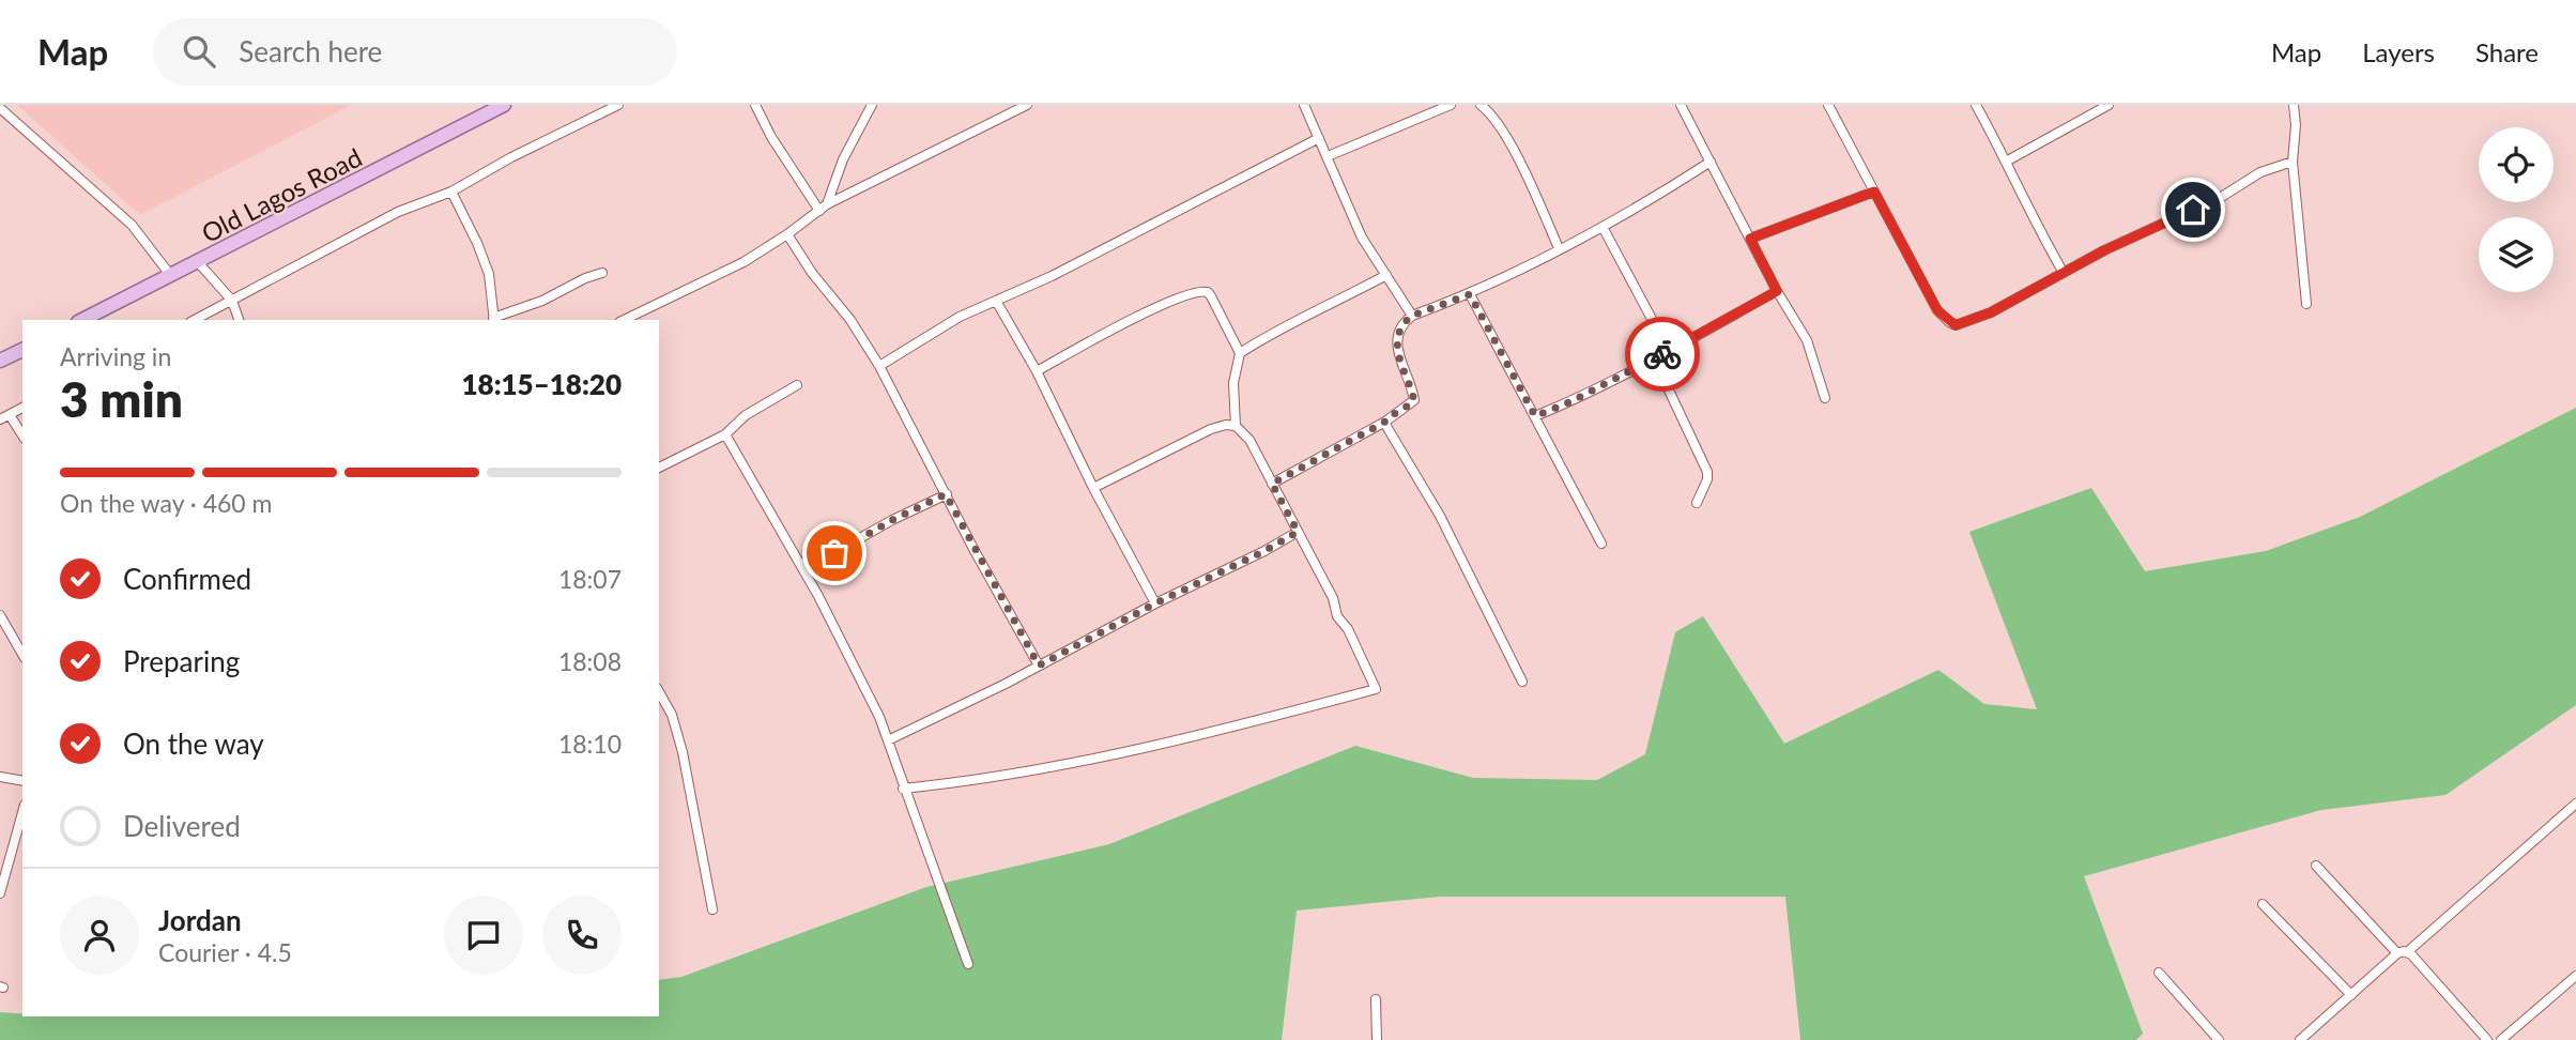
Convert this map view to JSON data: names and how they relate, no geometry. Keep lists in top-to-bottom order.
{
  "streets": {
    "main road": ["Old Lagos Road"]
  },
  "page": {
    "header": "Map",
    "search": "Search here",
    "nav": ["Map", "Layers", "Share"],
    "heading": ["3 min", "Arriving in", "18:15–18:20"],
    "panel": ["Jordan", "Courier · 4.5"],
    "bar": "On the way · 460 m",
    "list": [
      ["Confirmed", "18:07"],
      ["Preparing", "18:08"],
      ["On the way", "18:10"],
      "Delivered"
    ]
  }
}
